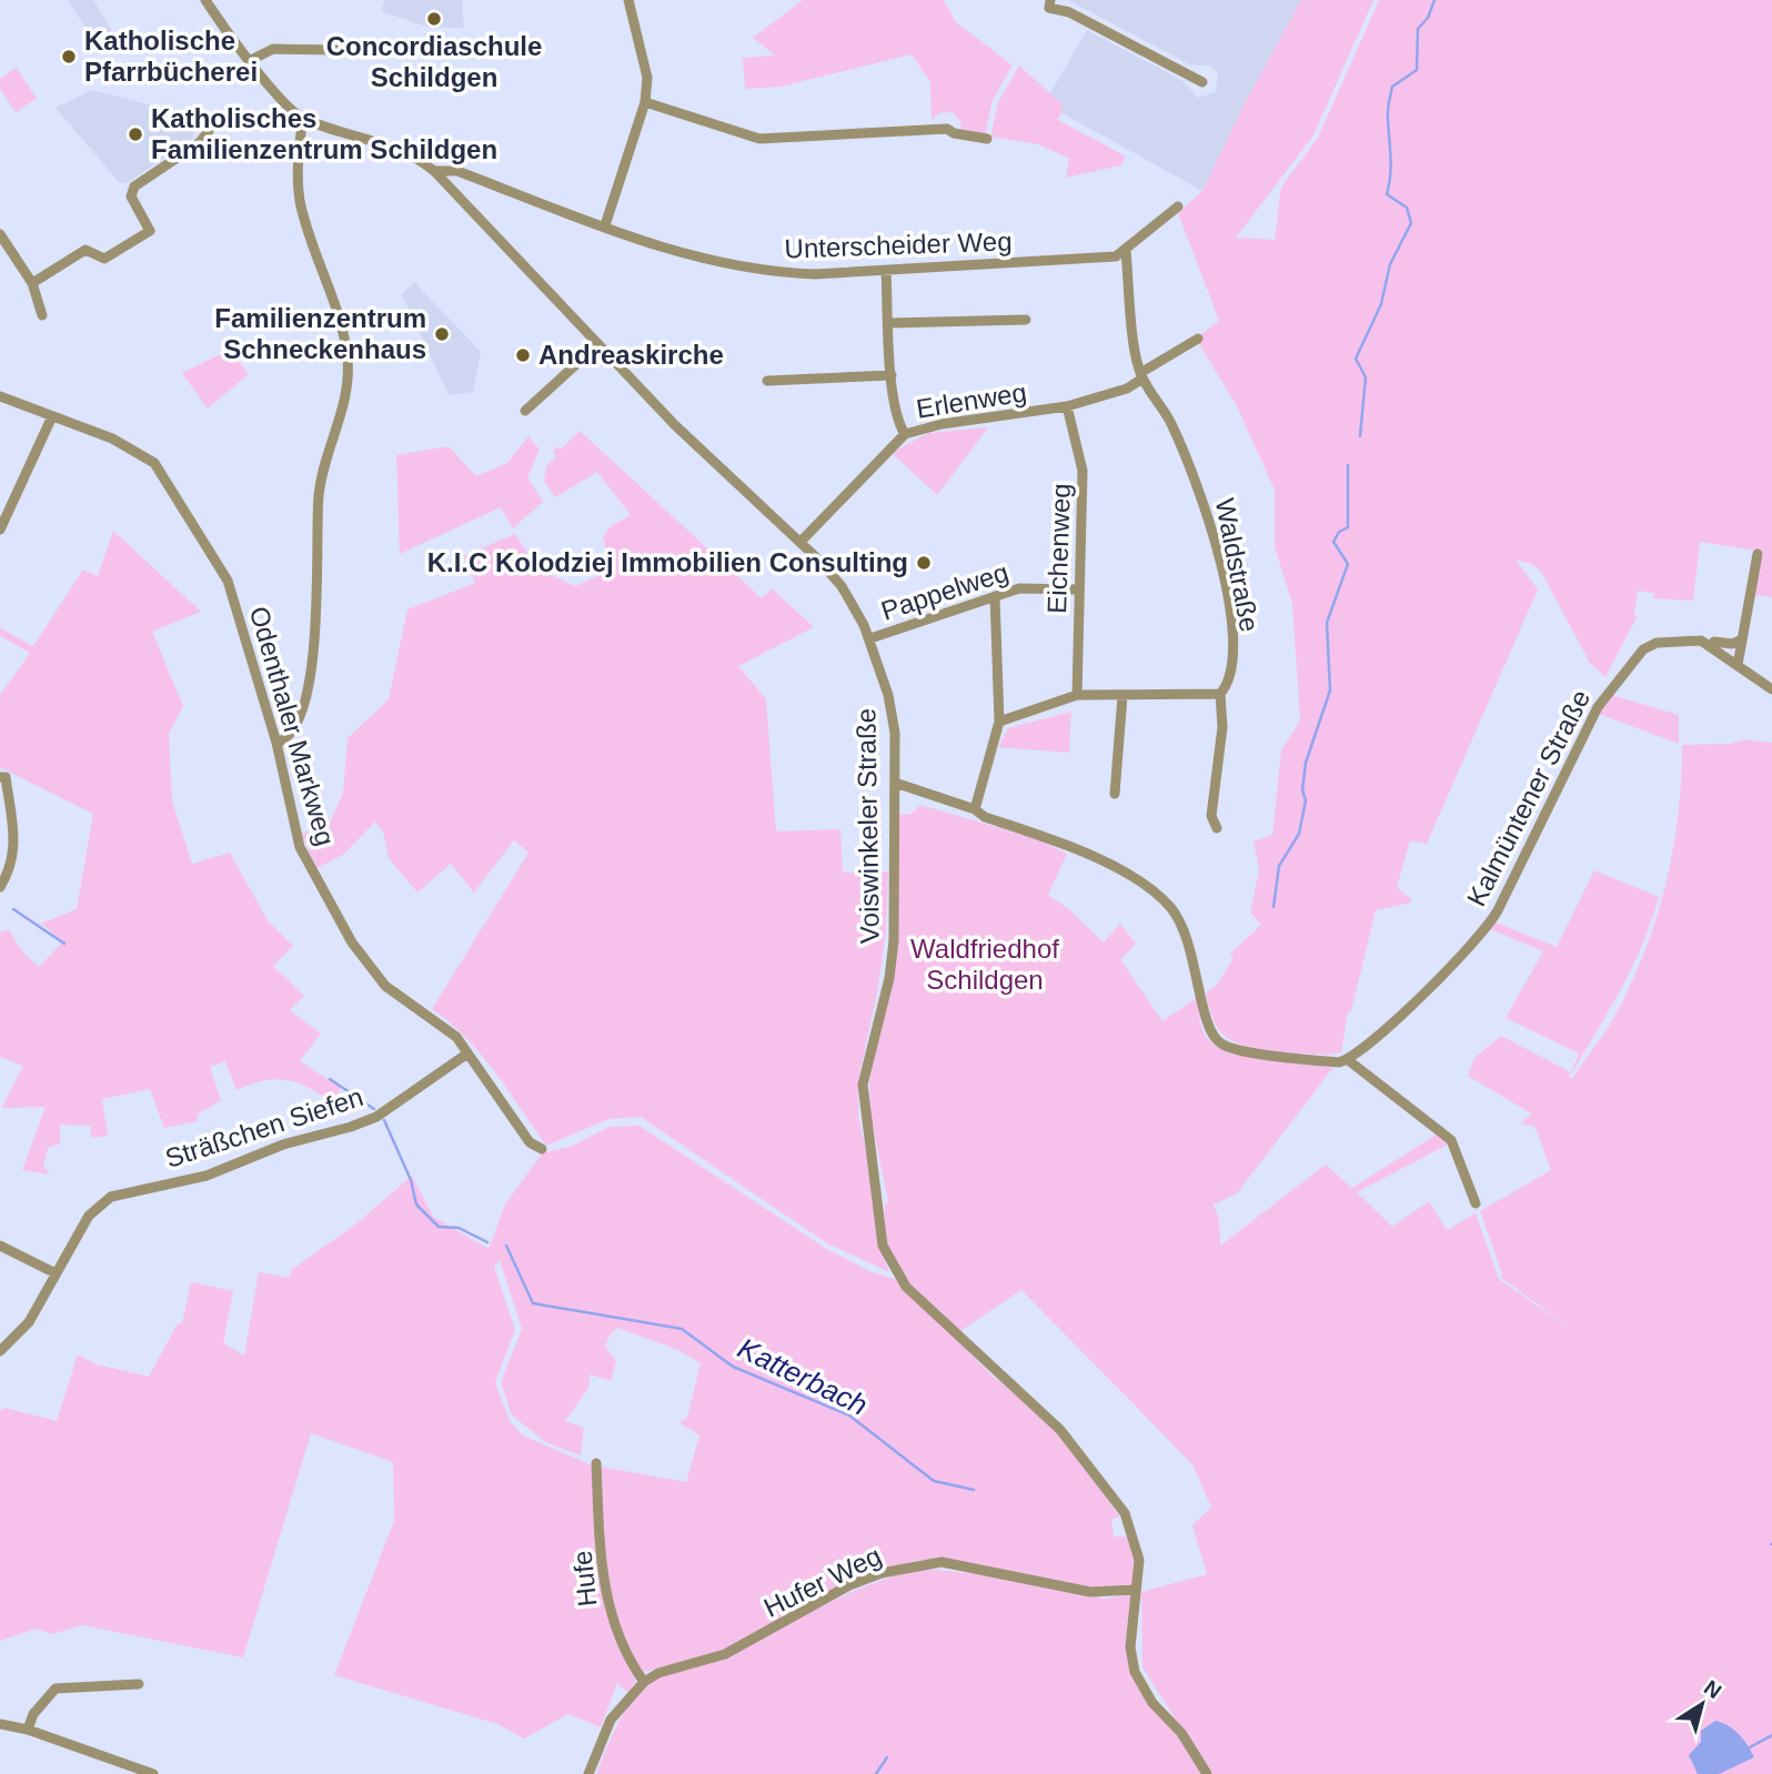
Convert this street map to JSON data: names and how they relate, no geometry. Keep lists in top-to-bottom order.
{
  "streets": {
    "street": [
      "Unterscheider Weg",
      "Erlenweg",
      "Eichenweg",
      "Waldstraße",
      "Pappelweg",
      "Odenthaler Markweg",
      "Kalmüntener Straße",
      "Voiswinkeler Straße",
      "Sträßchen Siefen",
      "Hufe",
      "Hufer Weg"
    ]
  },
  "crossings": [
    ["Unterscheider Weg", "Waldstraße"],
    ["Unterscheider Weg", "Voiswinkeler Straße"],
    ["Erlenweg", "Eichenweg"],
    ["Erlenweg", "Waldstraße"],
    ["Erlenweg", "Voiswinkeler Straße"],
    ["Eichenweg", "Pappelweg"],
    ["Pappelweg", "Voiswinkeler Straße"],
    ["Odenthaler Markweg", "Sträßchen Siefen"],
    ["Voiswinkeler Straße", "Hufer Weg"],
    ["Hufe", "Hufer Weg"]
  ],
  "water": ["Katterbach"],
  "parks": ["Waldfriedhof Schildgen"],
  "places": [
    "Concordiaschule Schildgen",
    "Katholische Pfarrbücherei",
    "Katholisches Familienzentrum Schildgen",
    "Familienzentrum Schneckenhaus",
    "Andreaskirche",
    "K.I.C Kolodziej Immobilien Consulting"
  ],
  "north": "top right"
}
